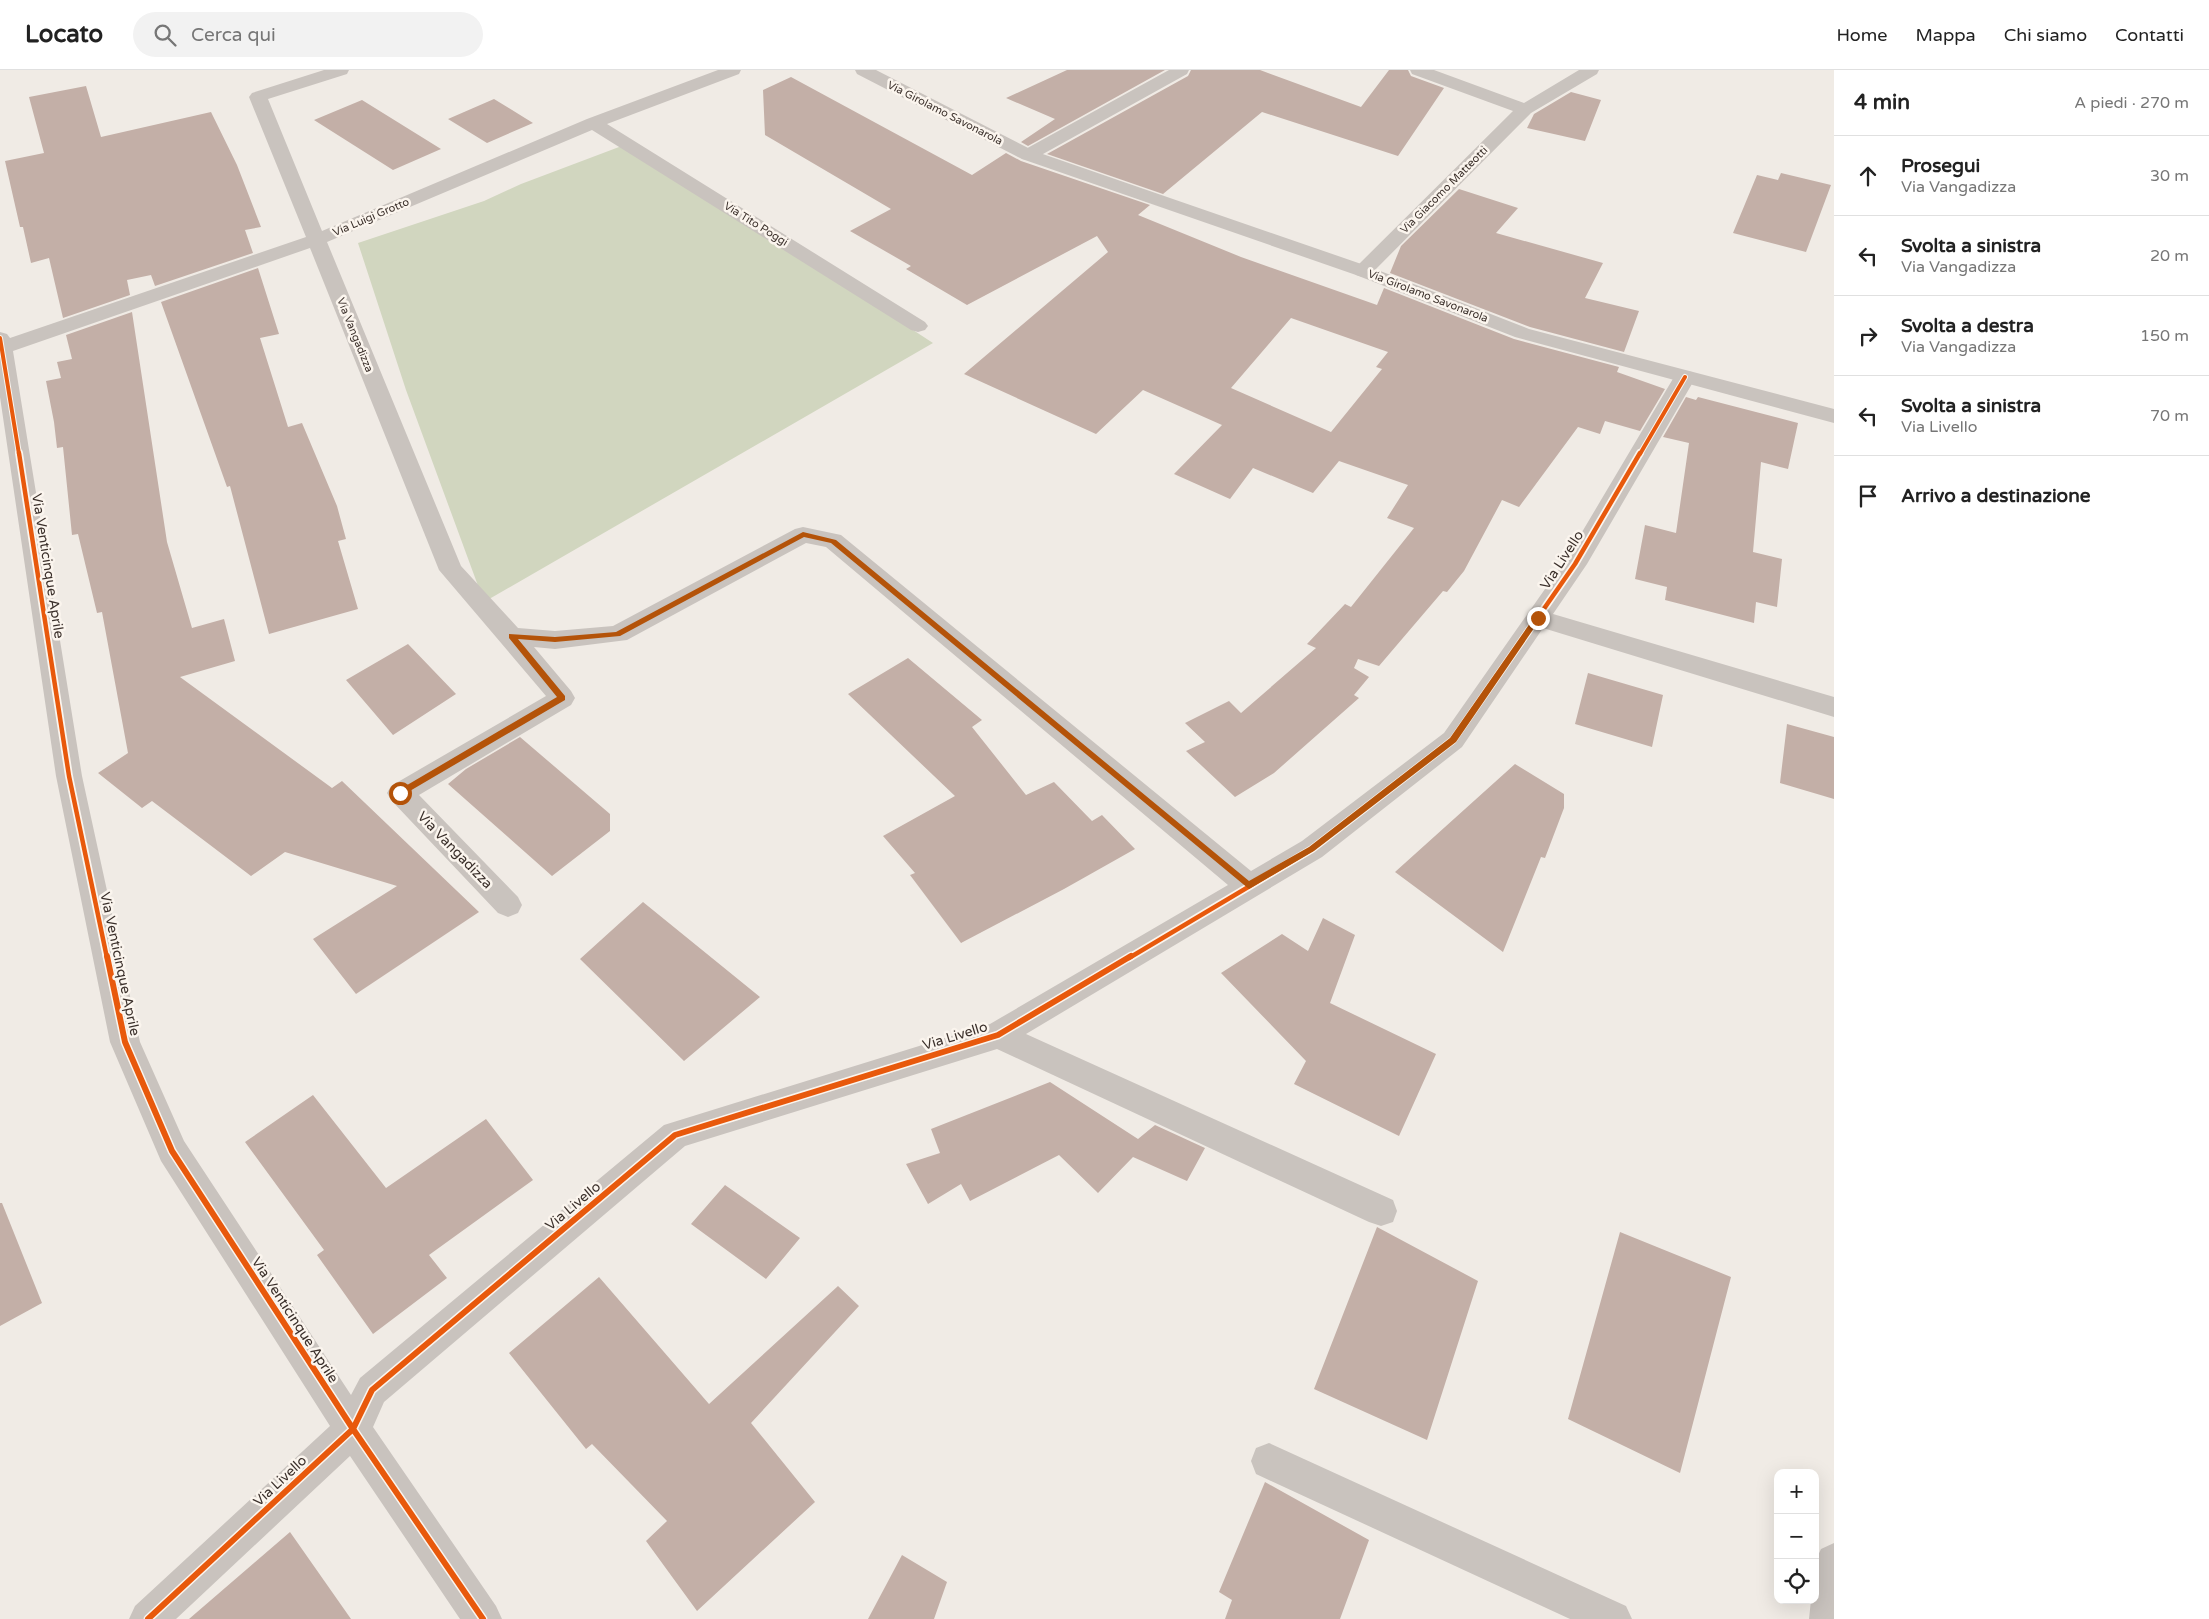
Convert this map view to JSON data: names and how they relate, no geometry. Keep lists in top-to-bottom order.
{
  "streets": {
    "street": [
      "Via Girolamo Savonarola",
      "Via Giacomo Matteotti",
      "Via Luigi Grotto",
      "Via Tito Poggi",
      "Via Vangadizza",
      "Via Livello",
      "Via Venticinque Aprile"
    ]
  },
  "crossings": [
    ["Via Girolamo Savonarola", "Via Giacomo Matteotti"],
    ["Via Girolamo Savonarola", "Via Livello"],
    ["Via Luigi Grotto", "Via Tito Poggi"],
    ["Via Luigi Grotto", "Via Vangadizza"],
    ["Via Luigi Grotto", "Via Venticinque Aprile"],
    ["Via Livello", "Via Venticinque Aprile"]
  ],
  "page": {
    "header": "Locato",
    "search": "Cerca qui",
    "nav": [
      "Home",
      "Mappa",
      "Chi siamo",
      "Contatti"
    ],
    "heading": ["4 min", "A piedi · 270 m"],
    "list": [
      ["Prosegui", "Via Vangadizza", "30 m"],
      ["Svolta a sinistra", "Via Vangadizza", "20 m"],
      ["Svolta a destra", "Via Vangadizza", "150 m"],
      ["Svolta a sinistra", "Via Livello", "70 m"],
      "Arrivo a destinazione"
    ],
    "map_buttons": ["+", "−"]
  }
}
